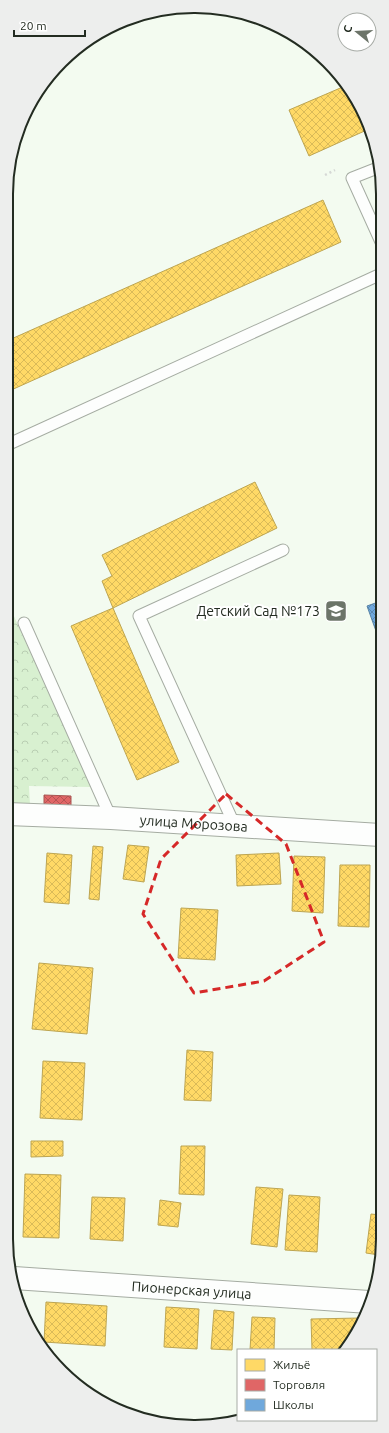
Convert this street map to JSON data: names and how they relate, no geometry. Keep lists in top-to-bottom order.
{
  "streets": {
    "street": ["улица Морозова", "Пионерская улица"]
  },
  "places": {
    "school or university": ["Детский Сад №173"]
  },
  "legend": ["Жильё", "Торговля", "Школы"],
  "scale_bar": "20 m",
  "north": "left"
}
